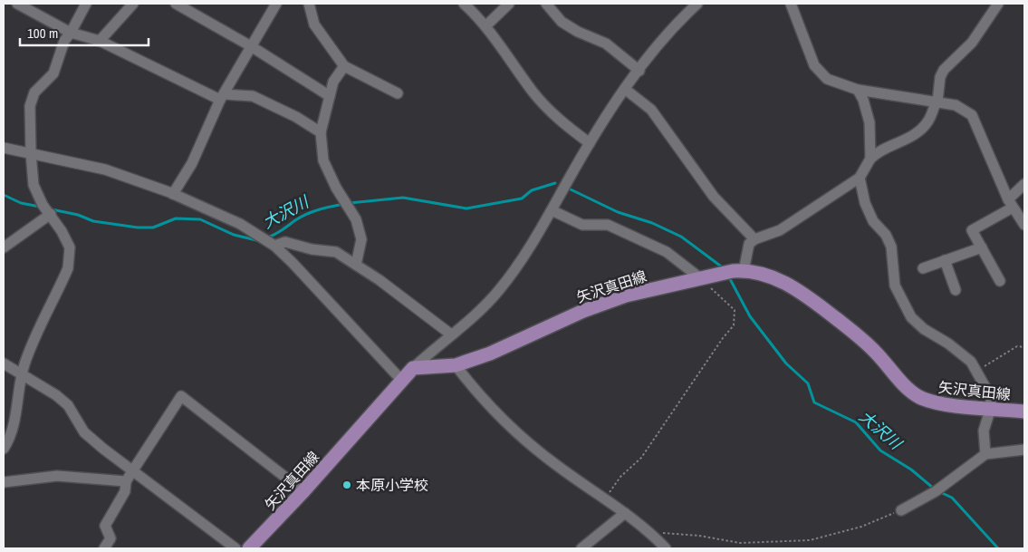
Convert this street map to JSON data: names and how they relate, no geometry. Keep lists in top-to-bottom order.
{
  "streets": {
    "main road": ["矢沢真田線"]
  },
  "water": ["大沢川"],
  "places": ["本原小学校"],
  "scale_bar": "100 m"
}
